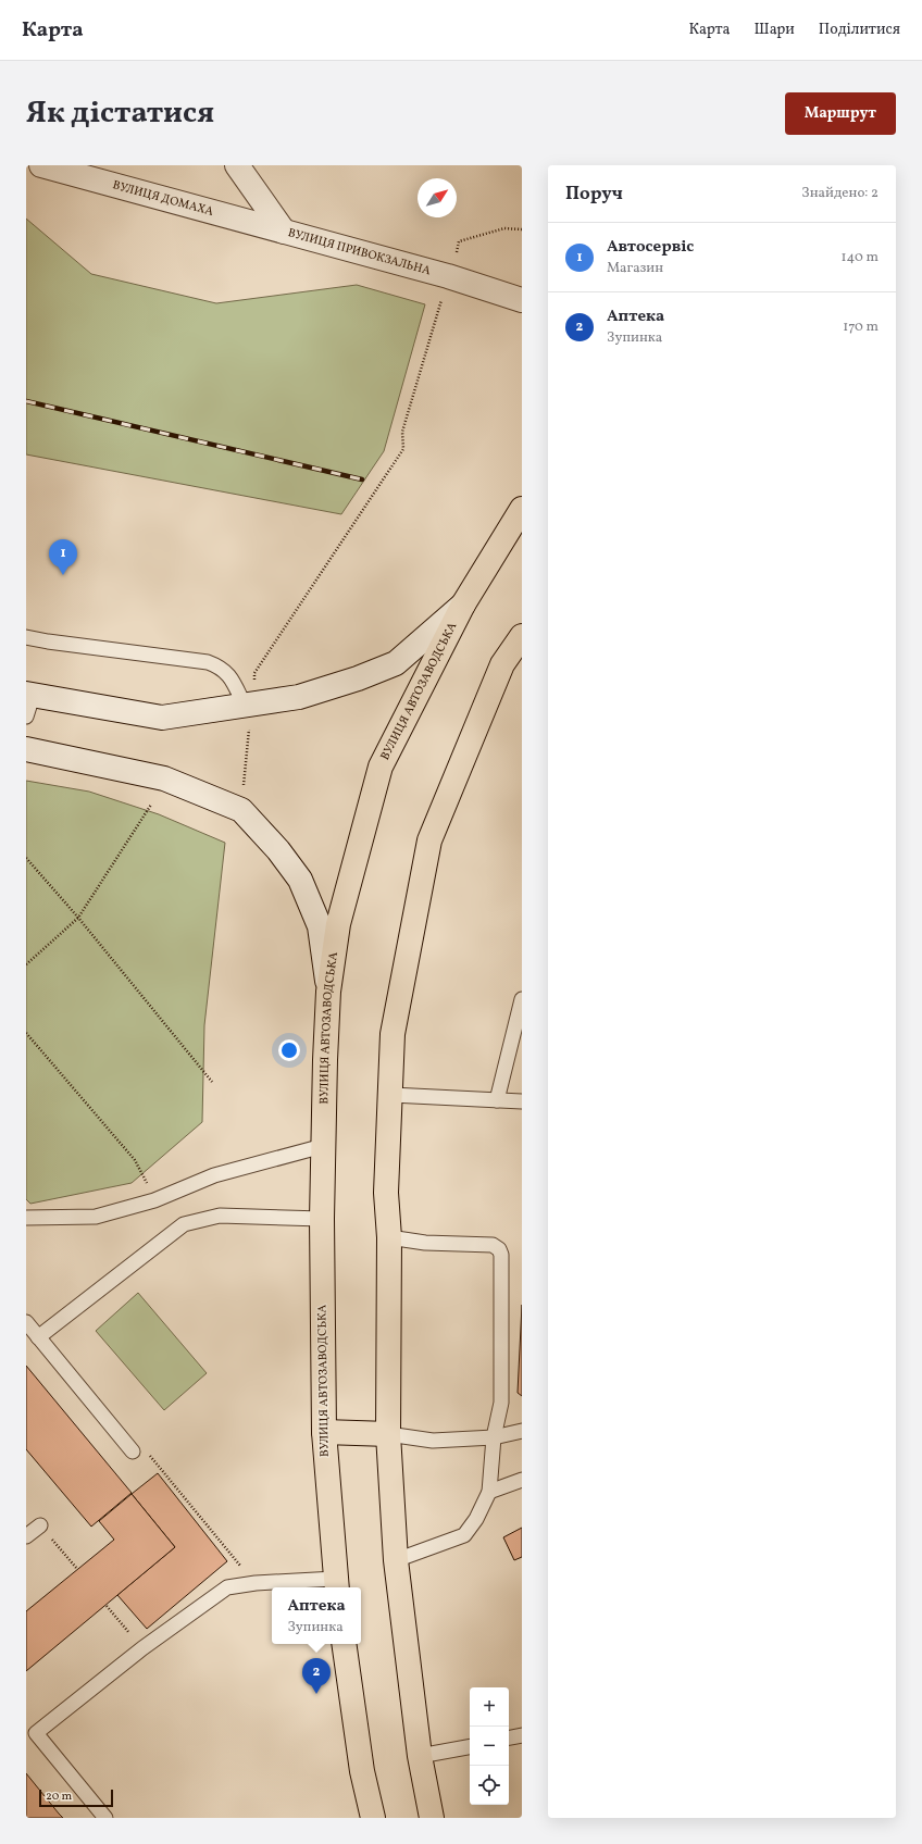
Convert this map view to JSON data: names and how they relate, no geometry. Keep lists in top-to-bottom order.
{
  "streets": {
    "main road": ["ВУЛИЦЯ АВТОЗАВОДСЬКА"],
    "street": ["ВУЛИЦЯ ДОМАХА", "ВУЛИЦЯ ПРИВОКЗАЛЬНА"]
  },
  "crossings": [
    ["ВУЛИЦЯ ДОМАХА", "ВУЛИЦЯ ПРИВОКЗАЛЬНА"]
  ],
  "scale_bar": "20 m",
  "north": "top right",
  "page": {
    "header": "Карта",
    "nav": ["Карта", "Шари", "Поділитися"],
    "title": "Як дістатися",
    "buttons": "Маршрут",
    "heading": ["Поруч", "Знайдено: 2"],
    "list": [
      {
        "mark": "1",
        "name": "Автосервіс",
        "note": "Магазин",
        "value": "140 m"
      },
      {
        "mark": "2",
        "name": "Аптека",
        "note": "Зупинка",
        "value": "170 m"
      }
    ],
    "pins": ["1", "2"],
    "popup": ["Аптека", "Зупинка"],
    "map_buttons": ["+", "−"],
    "scale": "20 m"
  }
}
